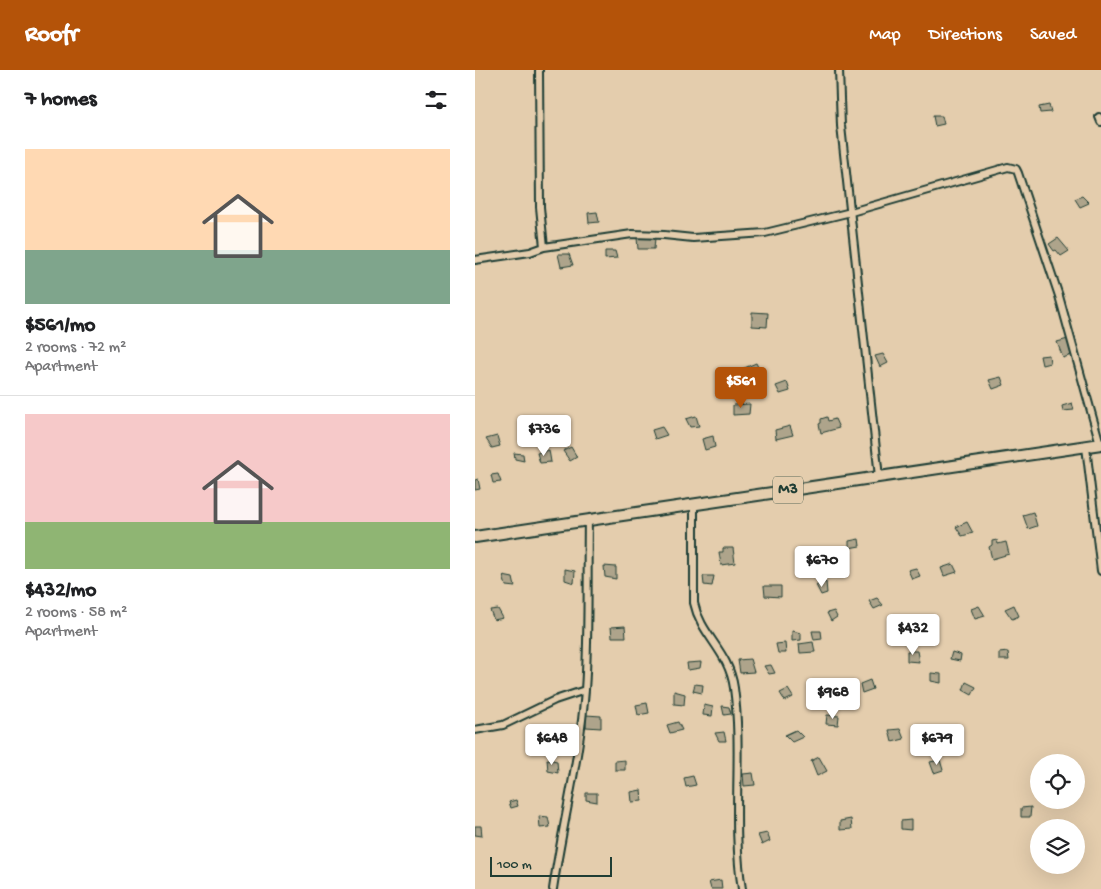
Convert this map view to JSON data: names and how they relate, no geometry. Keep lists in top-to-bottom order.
{
  "streets": {
    "main road": ["M3"]
  },
  "scale_bar": "100 m",
  "page": {
    "header": "Roofr",
    "nav": ["Map", "Directions", "Saved"],
    "heading": "7 homes",
    "list": [
      {
        "name": "$561/mo",
        "note": "2 rooms · 72 m² · Apartment"
      },
      {
        "name": "$432/mo",
        "note": "2 rooms · 58 m² · Apartment"
      }
    ],
    "price": [
      "$561",
      "$736",
      "$670",
      "$432",
      "$968",
      "$648",
      "$679"
    ],
    "scale": "100 m"
  }
}
